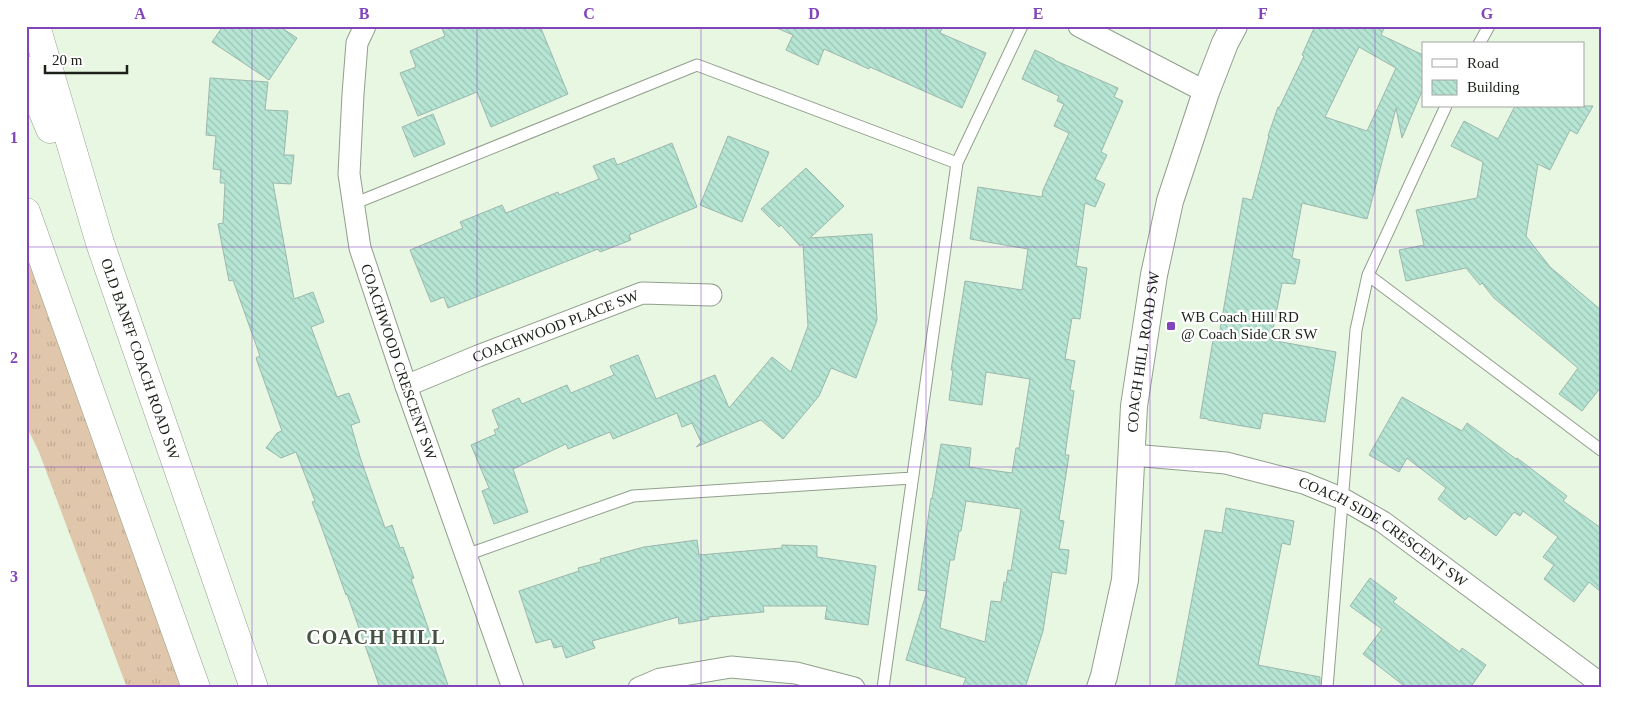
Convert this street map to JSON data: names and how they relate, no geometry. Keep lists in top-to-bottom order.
{
  "streets": {
    "main road": ["OLD BANFF COACH ROAD SW"],
    "street": [
      "COACHWOOD PLACE SW",
      "COACH HILL ROAD SW",
      "COACHWOOD CRESCENT SW",
      "COACH SIDE CRESCENT SW"
    ]
  },
  "crossings": [
    ["COACHWOOD PLACE SW", "COACHWOOD CRESCENT SW"],
    ["COACH HILL ROAD SW", "COACH SIDE CRESCENT SW"]
  ],
  "districts": ["COACH HILL"],
  "places": {
    "transit": ["WB Coach Hill RD @ Coach Side CR SW"]
  },
  "legend": ["Road", "Building"],
  "scale_bar": "20 m",
  "grid": {
    "columns": [
      "A",
      "B",
      "C",
      "D",
      "E",
      "F",
      "G"
    ],
    "rows": ["1", "2", "3"]
  }
}
